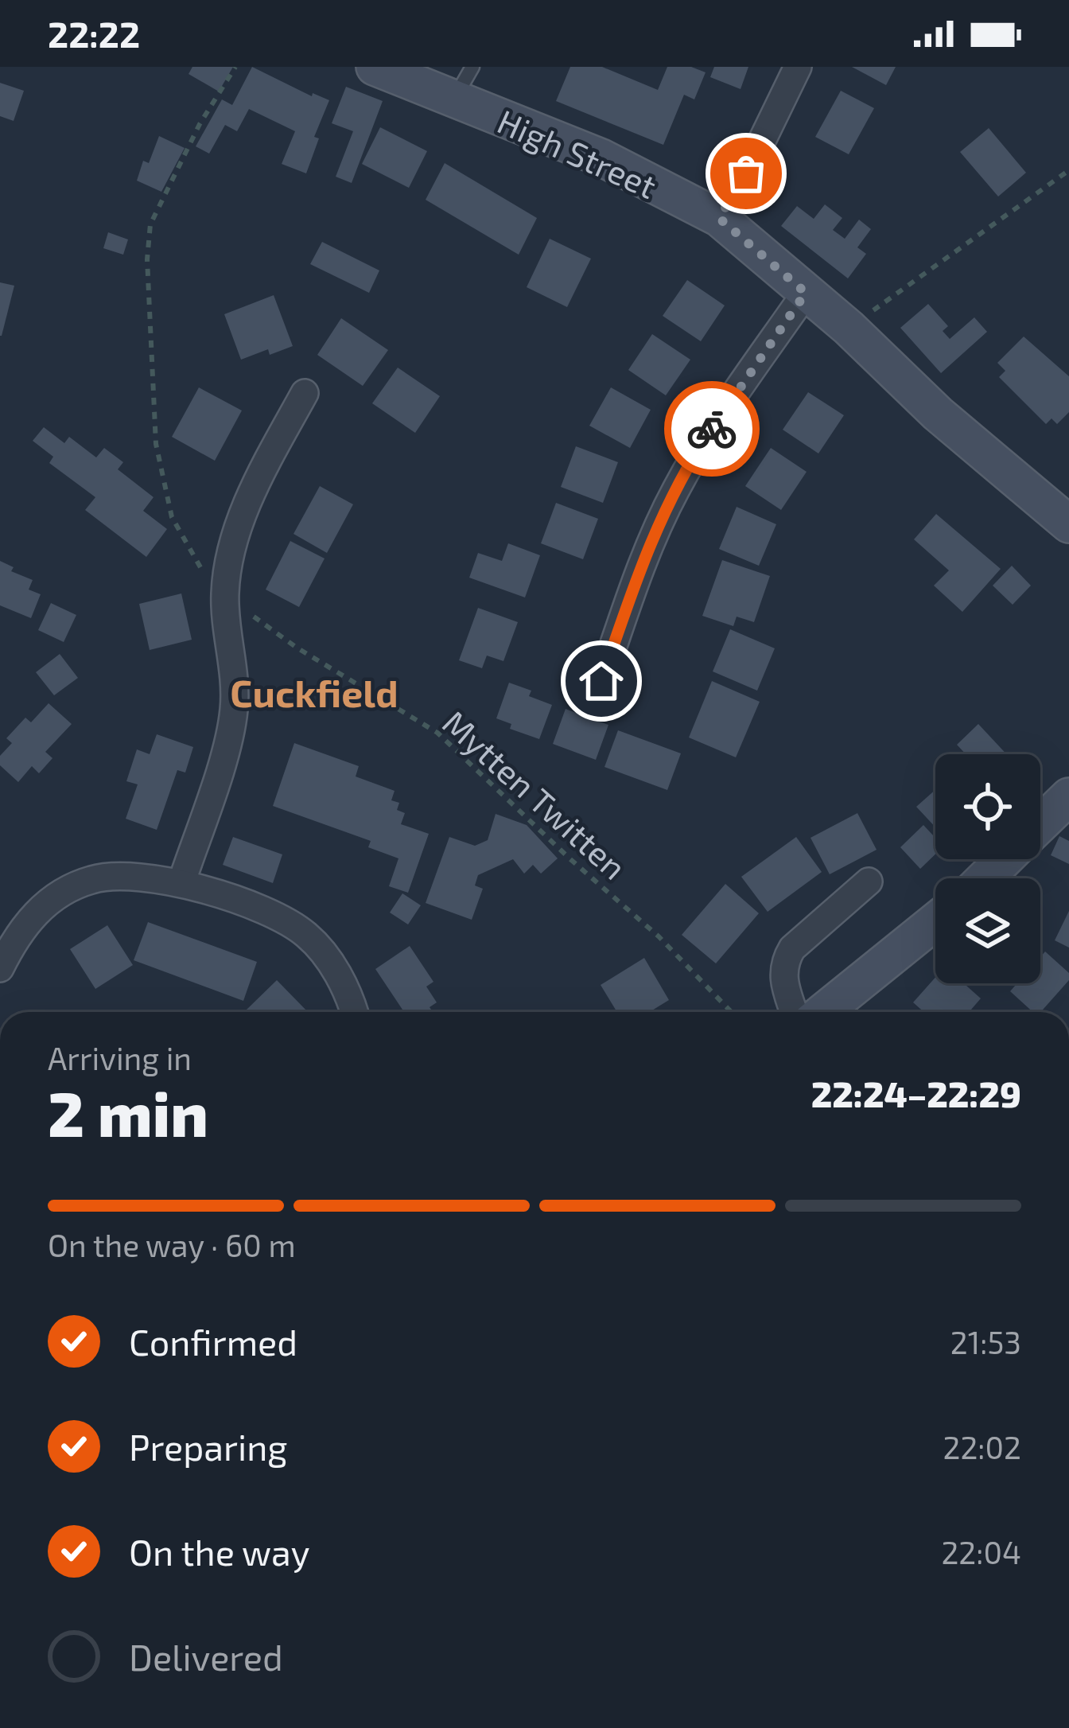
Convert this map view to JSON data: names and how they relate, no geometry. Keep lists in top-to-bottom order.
{
  "streets": {
    "main road": ["High Street"],
    "path": ["Mytten Twitten"]
  },
  "districts": ["Cuckfield"],
  "page": {
    "status": "22:22",
    "heading": ["2 min", "Arriving in", "22:24–22:29"],
    "bar": "On the way · 60 m",
    "list": [
      ["Confirmed", "21:53"],
      ["Preparing", "22:02"],
      ["On the way", "22:04"],
      "Delivered"
    ]
  }
}
